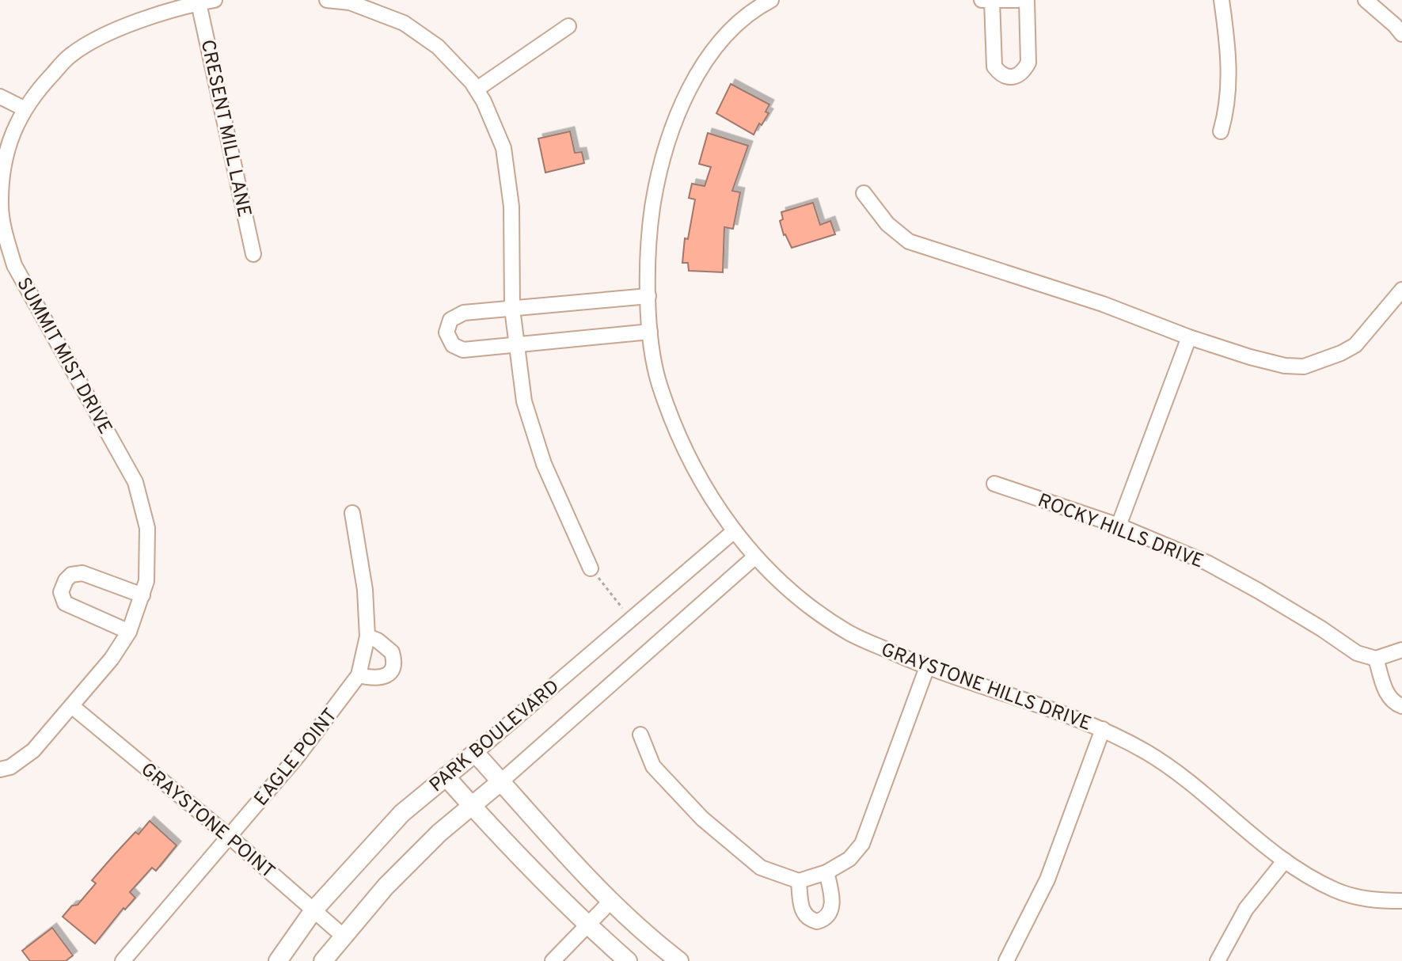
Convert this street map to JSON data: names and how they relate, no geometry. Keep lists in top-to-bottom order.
{
  "streets": {
    "street": [
      "CRESENT MILL LANE",
      "SUMMIT MIST DRIVE",
      "ROCKY HILLS DRIVE",
      "GRAYSTONE HILLS DRIVE",
      "PARK BOULEVARD",
      "EAGLE POINT",
      "GRAYSTONE POINT"
    ]
  },
  "crossings": [
    ["CRESENT MILL LANE", "SUMMIT MIST DRIVE"],
    ["SUMMIT MIST DRIVE", "GRAYSTONE POINT"],
    ["GRAYSTONE HILLS DRIVE", "PARK BOULEVARD"],
    ["PARK BOULEVARD", "GRAYSTONE POINT"],
    ["EAGLE POINT", "GRAYSTONE POINT"]
  ]
}
